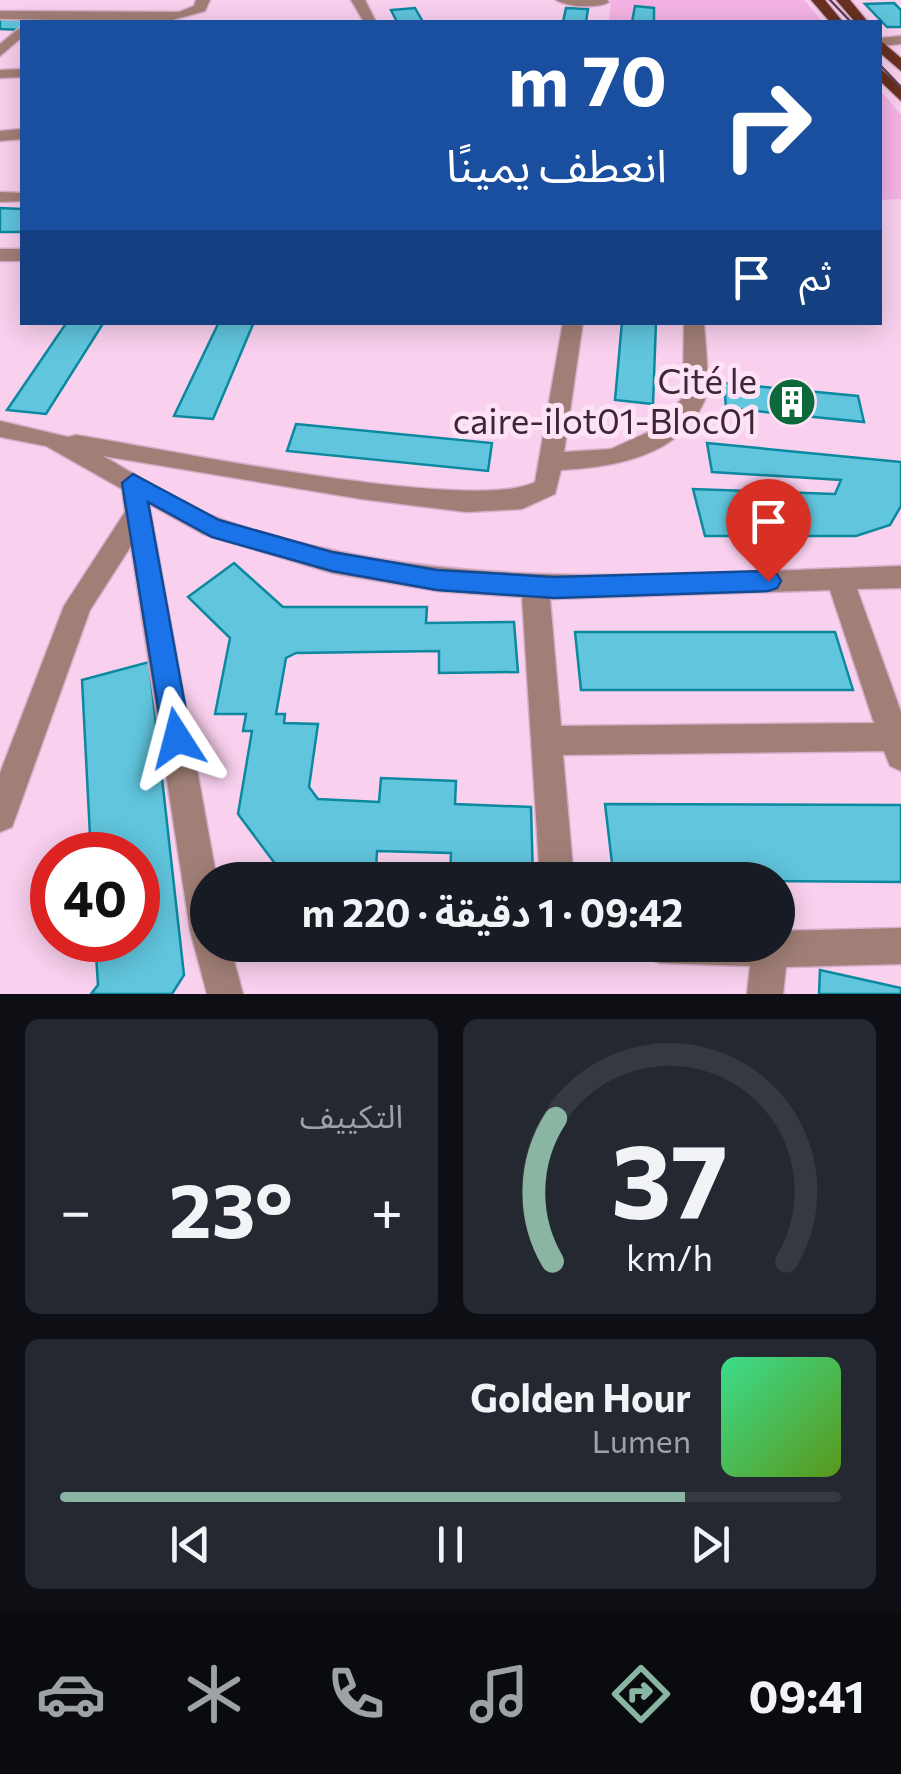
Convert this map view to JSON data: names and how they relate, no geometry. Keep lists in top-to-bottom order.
{
  "places": {
    "building": ["Cité le caire-ilot01-Bloc01"]
  },
  "page": {
    "turn": ["70 m", "انعطف يمينًا"],
    "then": "ثم",
    "limit": "40",
    "trip": "09:42 · 1 دقيقة · 220 m",
    "tile": "التكييف",
    "heat": ["−", "23°", "+"],
    "song": ["Golden Hour", "Lumen"],
    "tabs": "09:41",
    "gauge": ["37", "km/h"]
  }
}
